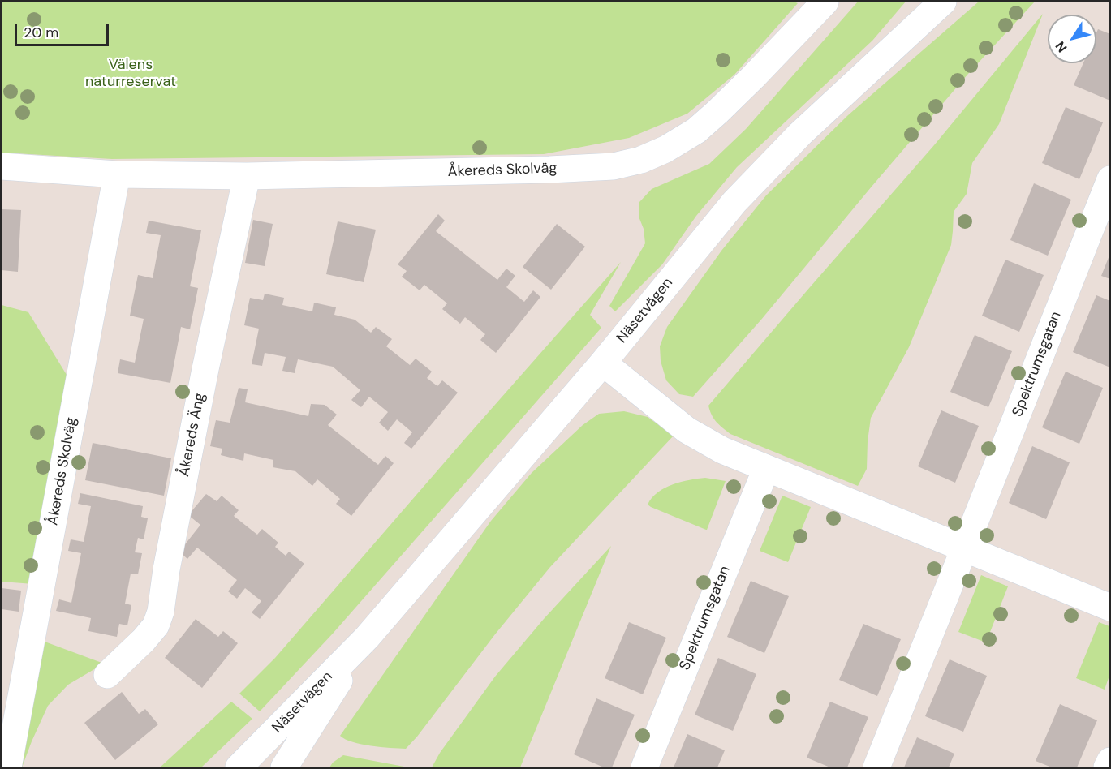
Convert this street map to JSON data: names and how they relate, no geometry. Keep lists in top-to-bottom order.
{
  "streets": {
    "street": [
      "Åkereds Skolväg",
      "Näsetvägen",
      "Spektrumsgatan",
      "Åkereds Äng"
    ]
  },
  "crossings": [
    ["Åkereds Skolväg", "Åkereds Äng"]
  ],
  "parks": ["Välens naturreservat"],
  "scale_bar": "20 m",
  "north": "bottom left"
}
